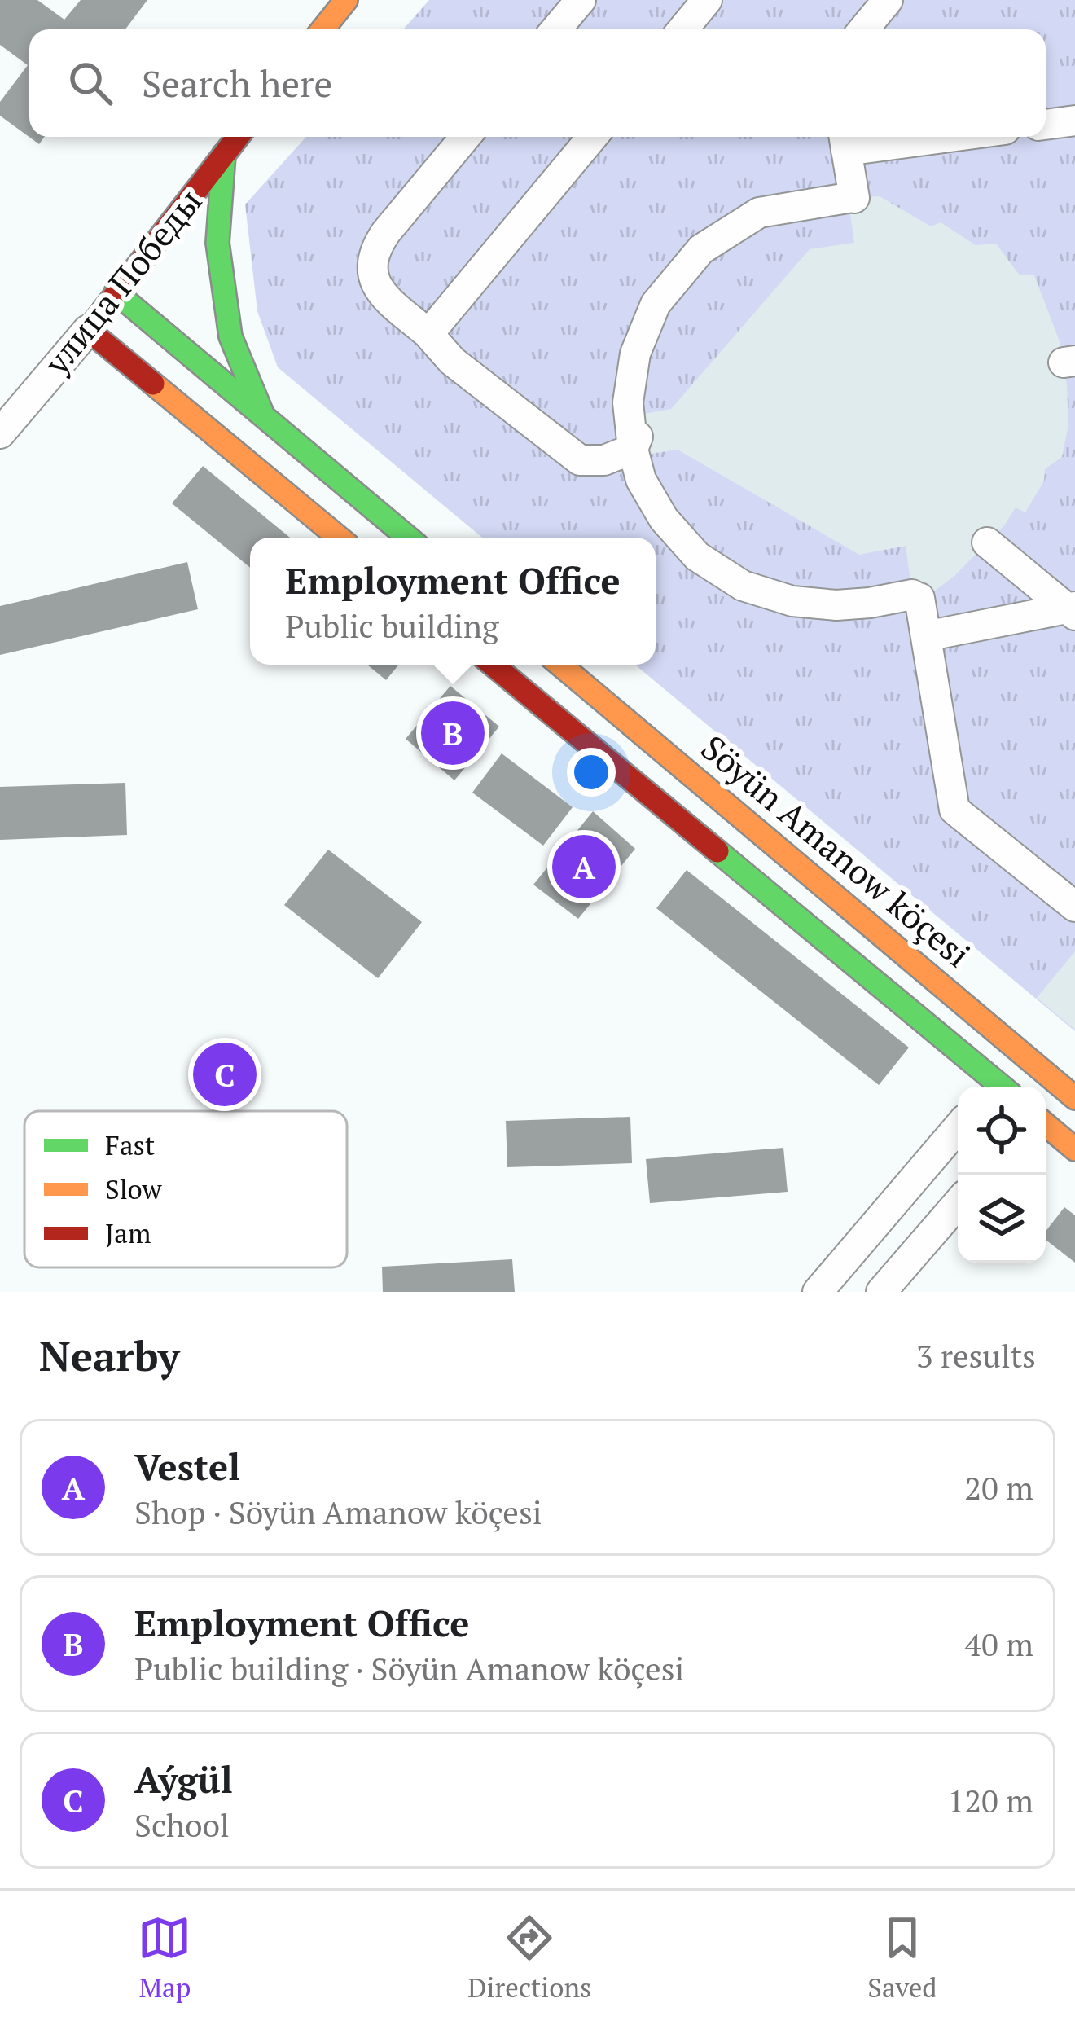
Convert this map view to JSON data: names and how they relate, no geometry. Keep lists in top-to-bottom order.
{
  "streets": {
    "street": ["улица Победы", "Söyün Amanow köçesi"]
  },
  "legend": ["Fast", "Slow", "Jam"],
  "page": {
    "search": "Search here",
    "popup": ["Employment Office", "Public building"],
    "pins": ["B", "A", "C"],
    "heading": ["Nearby", "3 results"],
    "list": [
      {
        "mark": "A",
        "name": "Vestel",
        "note": "Shop · Söyün Amanow köçesi",
        "value": "20 m"
      },
      {
        "mark": "B",
        "name": "Employment Office",
        "note": "Public building · Söyün Amanow köçesi",
        "value": "40 m"
      },
      {
        "mark": "C",
        "name": "Aýgül",
        "note": "School",
        "value": "120 m"
      }
    ],
    "nav": ["Map", "Directions", "Saved"]
  }
}
